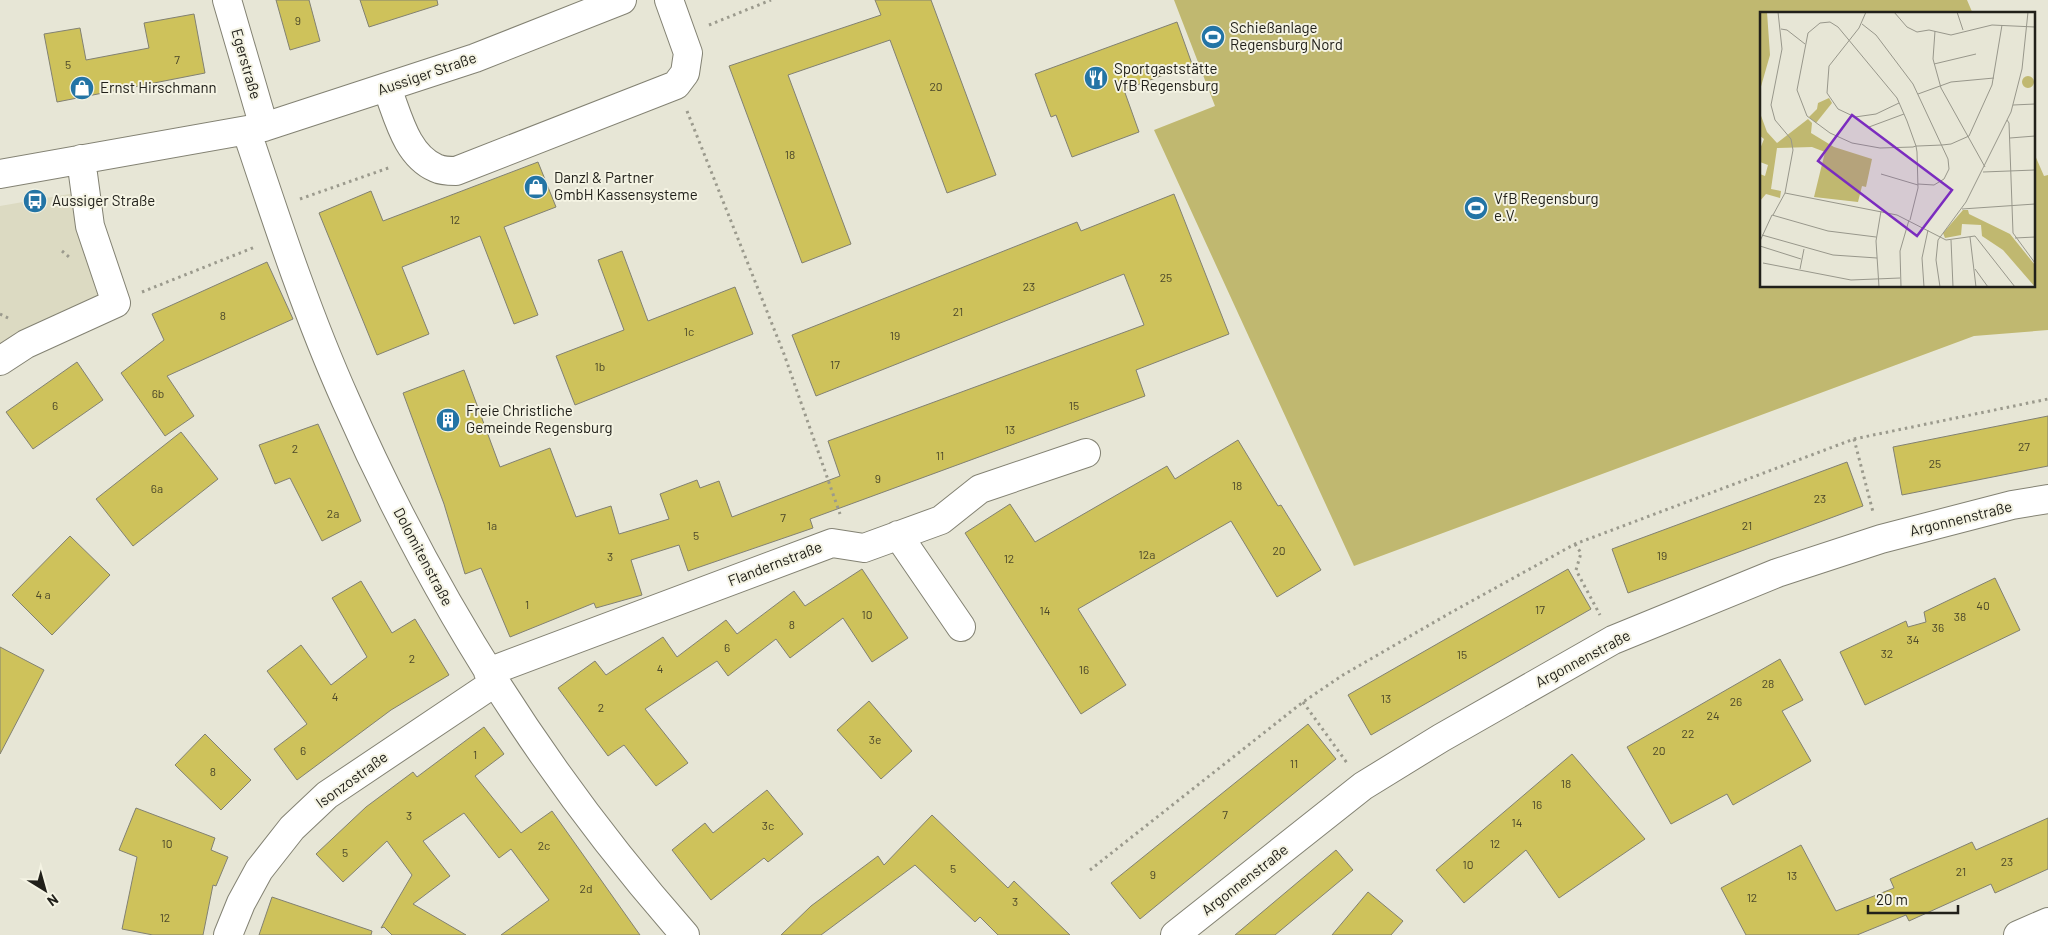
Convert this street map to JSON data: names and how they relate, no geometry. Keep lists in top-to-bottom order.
{
  "streets": {
    "street": [
      "Egerstraße",
      "Aussiger Straße",
      "Argonnenstraße",
      "Dolomitenstraße",
      "Flandernstraße",
      "Isonzostraße"
    ]
  },
  "crossings": [
    ["Egerstraße", "Aussiger Straße"],
    ["Egerstraße", "Dolomitenstraße"],
    ["Aussiger Straße", "Dolomitenstraße"],
    ["Dolomitenstraße", "Flandernstraße"],
    ["Dolomitenstraße", "Isonzostraße"],
    ["Flandernstraße", "Isonzostraße"]
  ],
  "places": {
    "sports": ["Schießanlage Regensburg Nord", "VfB Regensburg e.V."],
    "restaurant": ["Sportgaststätte VfB Regensburg"],
    "shop": ["Ernst Hirschmann", "Danzl & Partner GmbH Kassensysteme"],
    "bus stop": ["Aussiger Straße"],
    "building": ["Freie Christliche Gemeinde Regensburg"]
  },
  "house_numbers": [
    "9",
    "7",
    "5",
    "20",
    "18",
    "12",
    "25",
    "23",
    "21",
    "8",
    "1c",
    "19",
    "17",
    "1b",
    "6b",
    "6",
    "15",
    "13",
    "27",
    "2",
    "11",
    "25",
    "9",
    "18",
    "6a",
    "23",
    "2a",
    "7",
    "1a",
    "21",
    "5",
    "20",
    "12a",
    "19",
    "3",
    "12",
    "4 a",
    "1",
    "40",
    "17",
    "14",
    "10",
    "38",
    "8",
    "36",
    "34",
    "6",
    "32",
    "15",
    "2",
    "4",
    "16",
    "28",
    "4",
    "13",
    "26",
    "2",
    "24",
    "22",
    "3e",
    "6",
    "20",
    "1",
    "11",
    "8",
    "18",
    "16",
    "7",
    "3",
    "14",
    "3c",
    "10",
    "12",
    "2c",
    "5",
    "23",
    "10",
    "5",
    "21",
    "9",
    "13",
    "2d",
    "12",
    "3",
    "12"
  ],
  "scale_bar": "20 m",
  "north": "bottom right"
}
